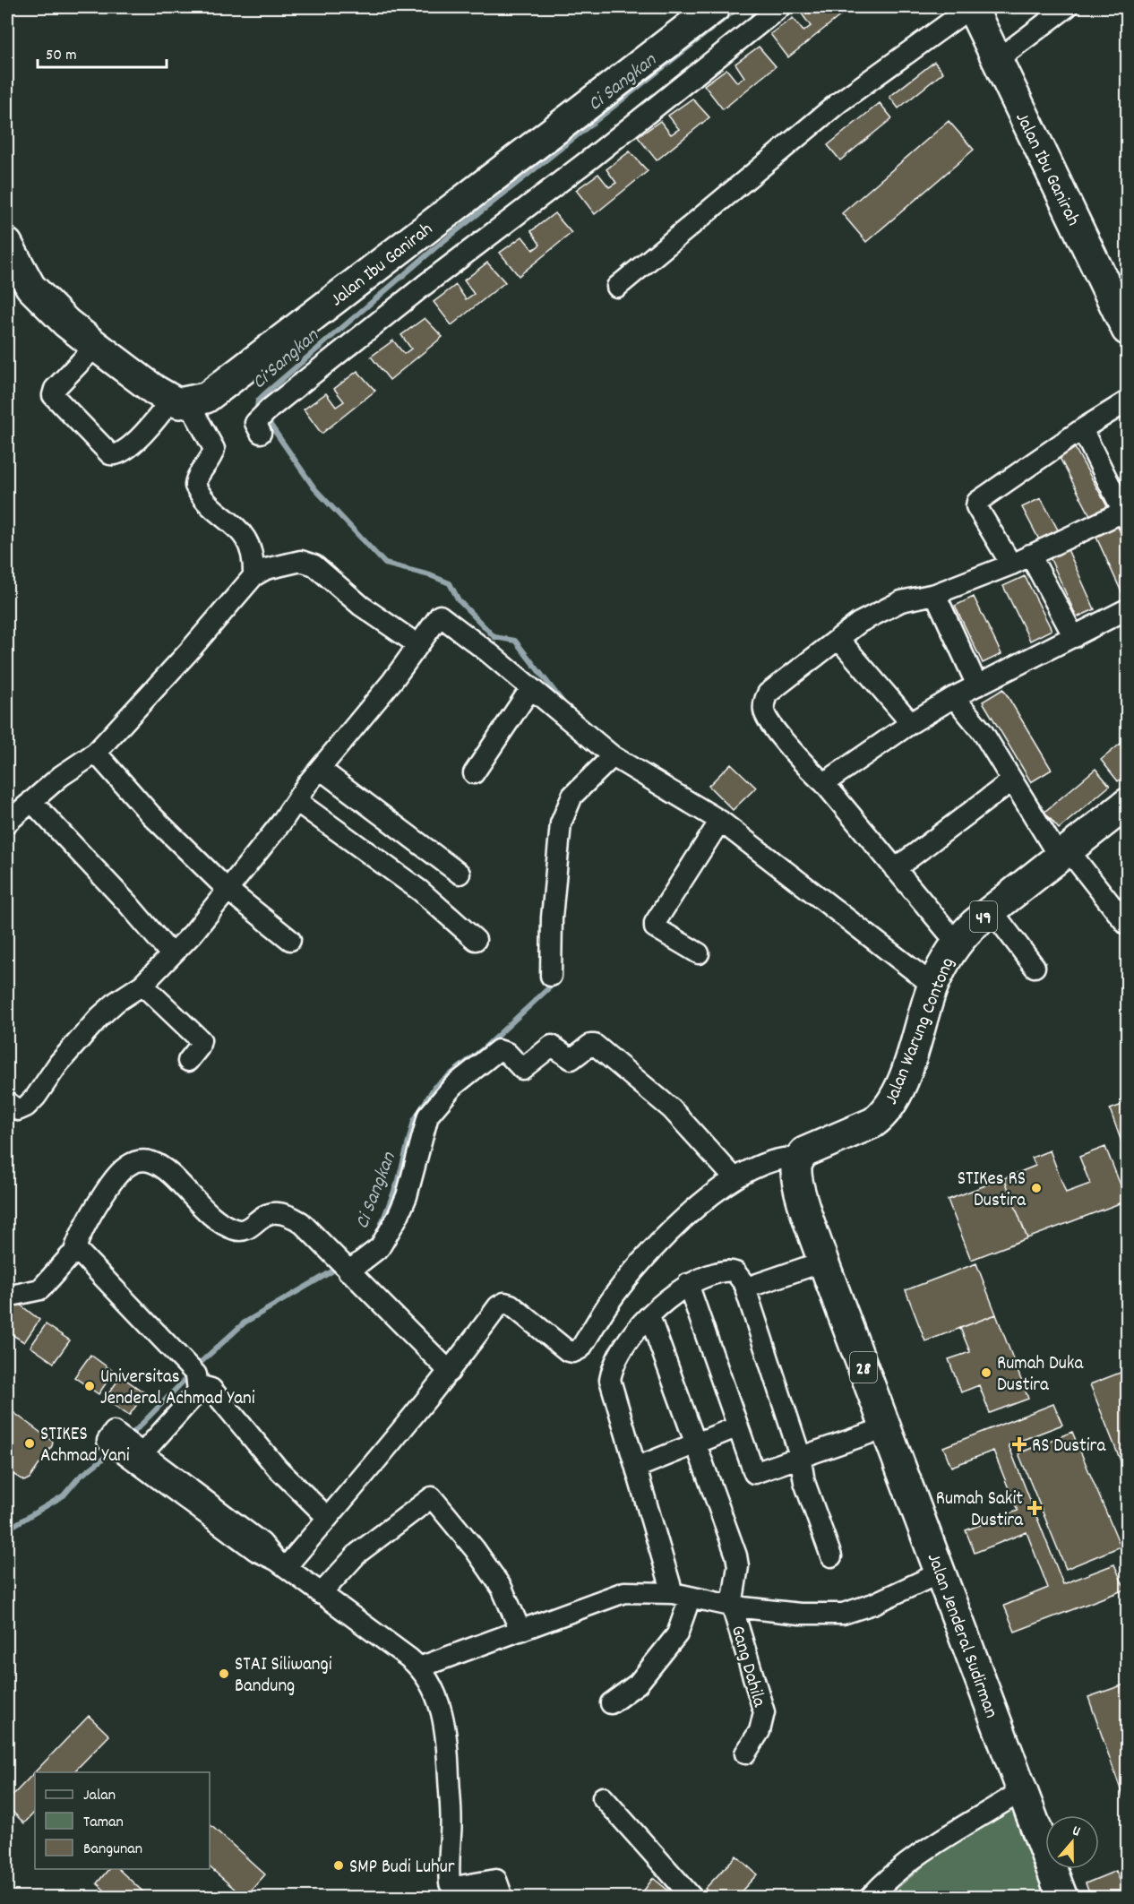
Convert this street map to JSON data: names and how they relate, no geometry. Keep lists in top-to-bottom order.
{
  "streets": {
    "main road": [
      "Jalan Ibu Ganirah",
      "49",
      "Jalan Warung Contong",
      "28",
      "Jalan Jenderal Sudirman"
    ],
    "street": ["Gang Dahila"]
  },
  "crossings": [
    ["Jalan Warung Contong", "Jalan Jenderal Sudirman"]
  ],
  "water": ["Ci Sangkan"],
  "places": {
    "other": [
      "STIKes RS Dustira",
      "Rumah Duka Dustira",
      "Universitas Jenderal Achmad Yani",
      "STIKES Achmad Yani",
      "STAI Siliwangi Bandung",
      "SMP Budi Luhur"
    ],
    "health": ["RS Dustira", "Rumah Sakit Dustira"]
  },
  "legend": ["Jalan", "Taman", "Bangunan"],
  "scale_bar": "50 m",
  "north": "top"
}
